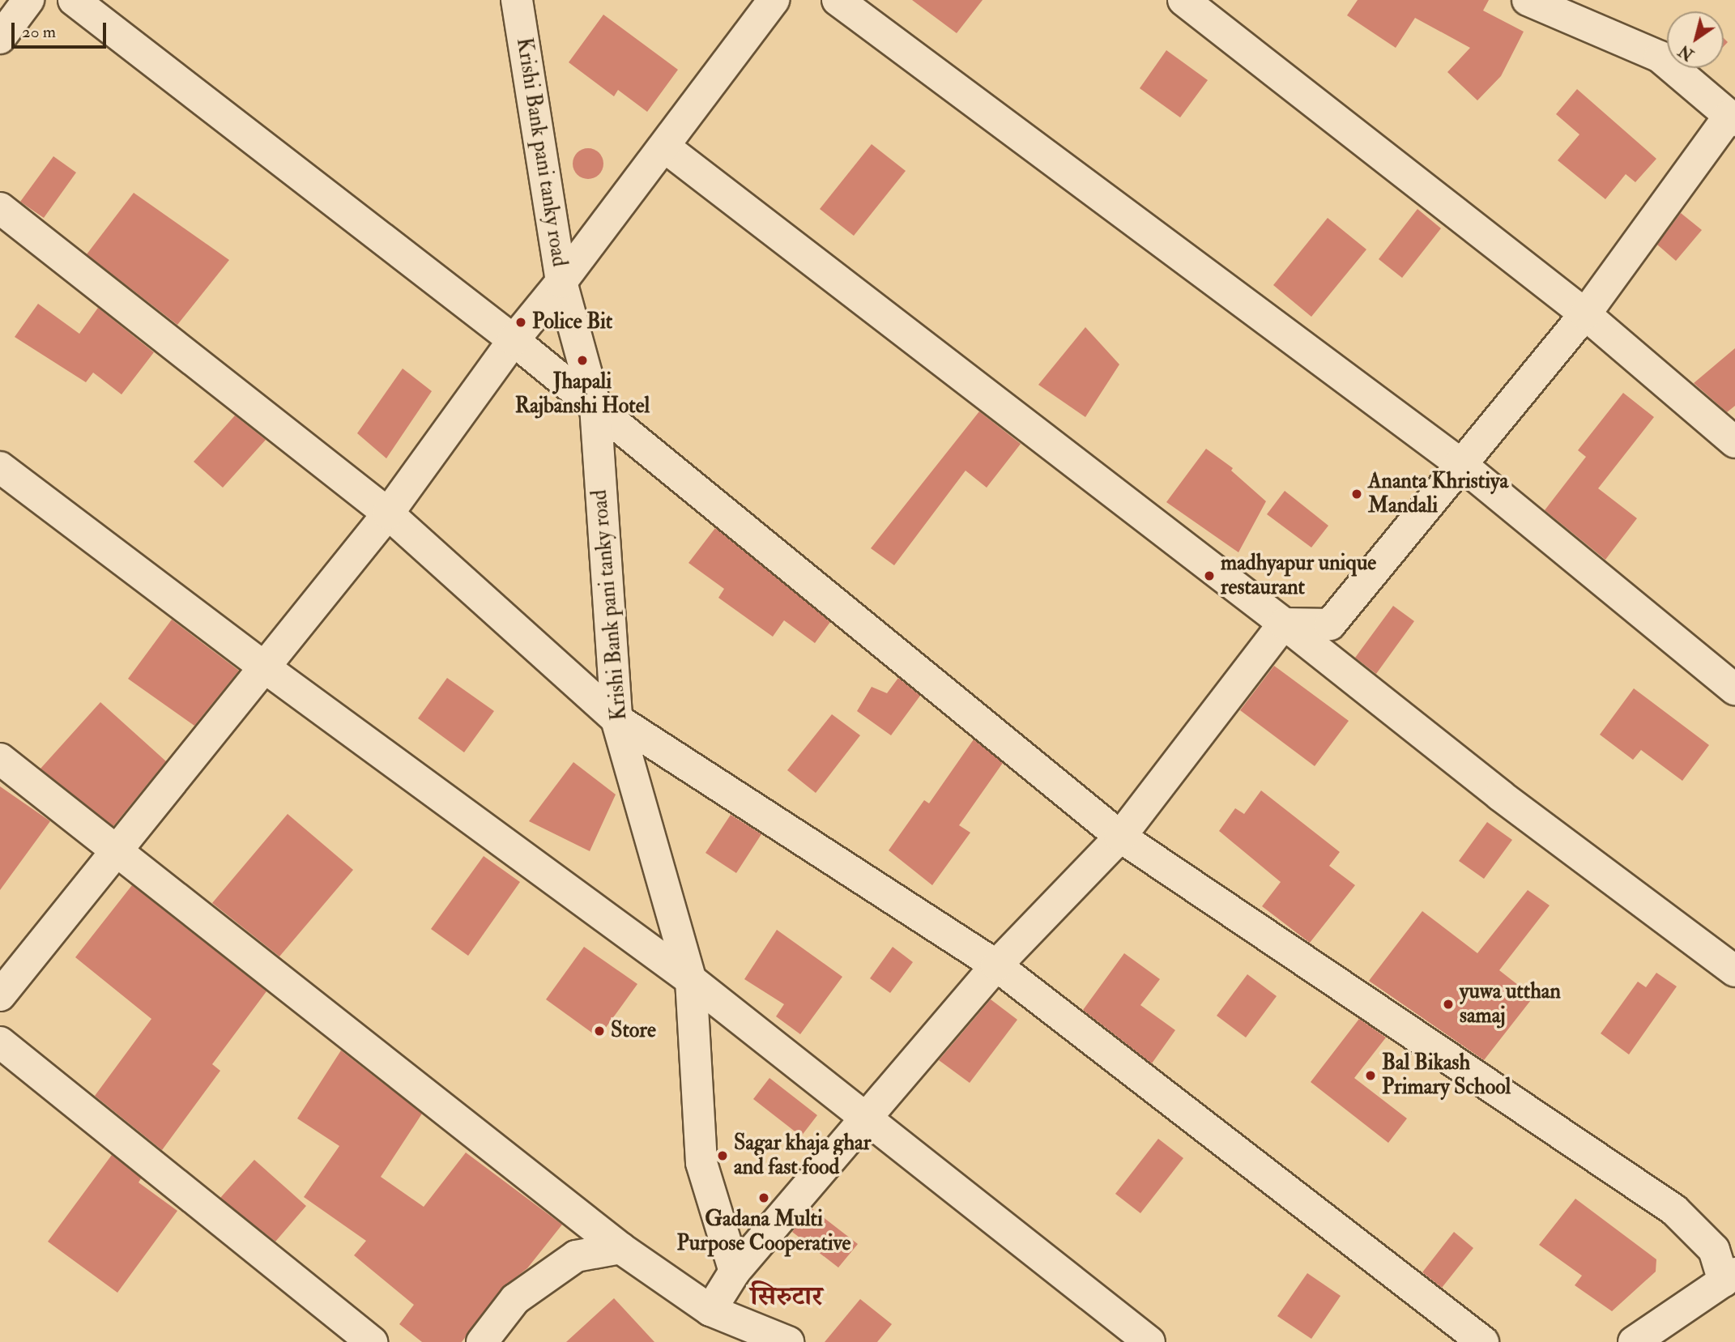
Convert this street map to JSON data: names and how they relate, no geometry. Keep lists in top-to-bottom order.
{
  "streets": {
    "street": ["Krishi Bank pani tanky road"]
  },
  "districts": ["सिरुटार"],
  "places": [
    "Police Bit",
    "Jhapali Rajbanshi Hotel",
    "Ananta Khristiya Mandali",
    "madhyapur unique restaurant",
    "yuwa utthan samaj",
    "Store",
    "Bal Bikash Primary School",
    "Sagar khaja ghar and fast food",
    "Gadana Multi Purpose Cooperative"
  ],
  "scale_bar": "20 m",
  "north": "bottom left"
}
